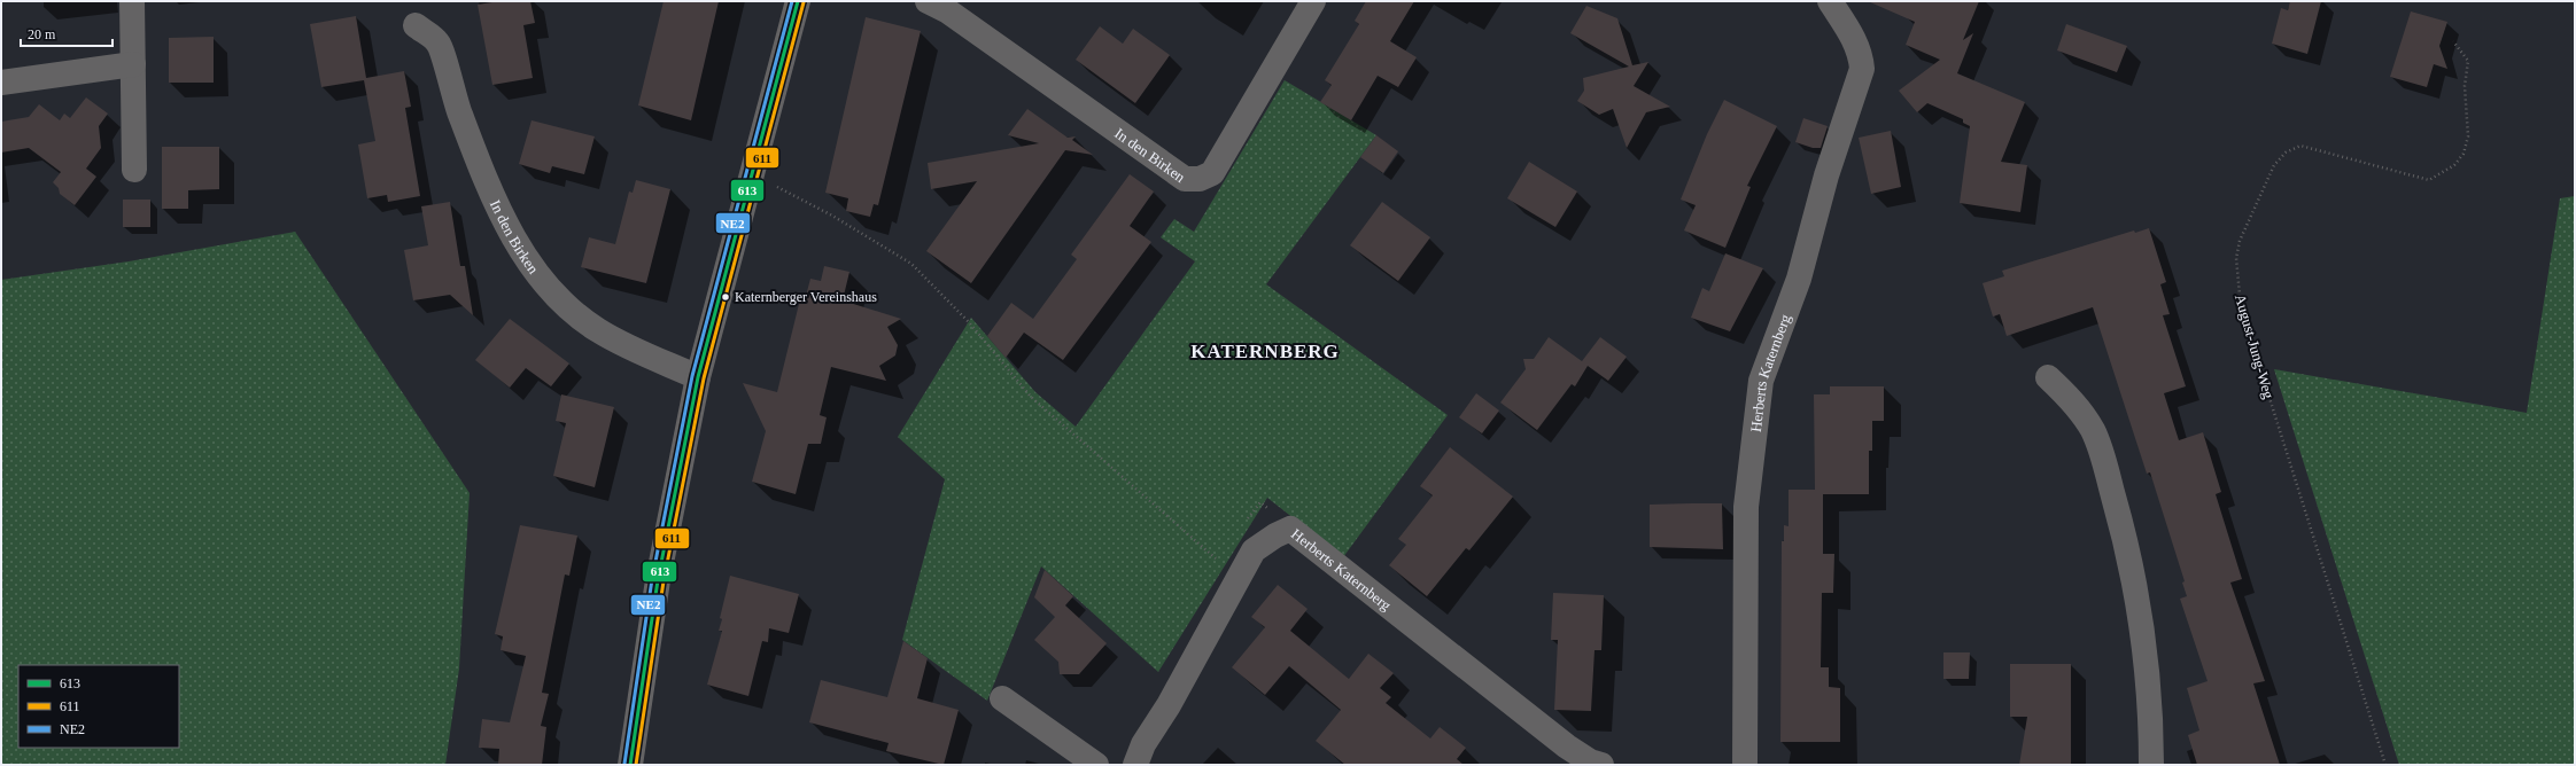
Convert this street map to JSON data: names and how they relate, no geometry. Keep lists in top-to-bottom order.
{
  "streets": {
    "street": ["In den Birken", "Herberts Katernberg"],
    "path": ["August-Jung-Weg"]
  },
  "districts": ["KATERNBERG"],
  "places": ["Katernberger Vereinshaus"],
  "lines": ["transit line 613", "transit line NE2", "transit line 611"],
  "legend": ["613", "611", "NE2"],
  "scale_bar": "20 m"
}
